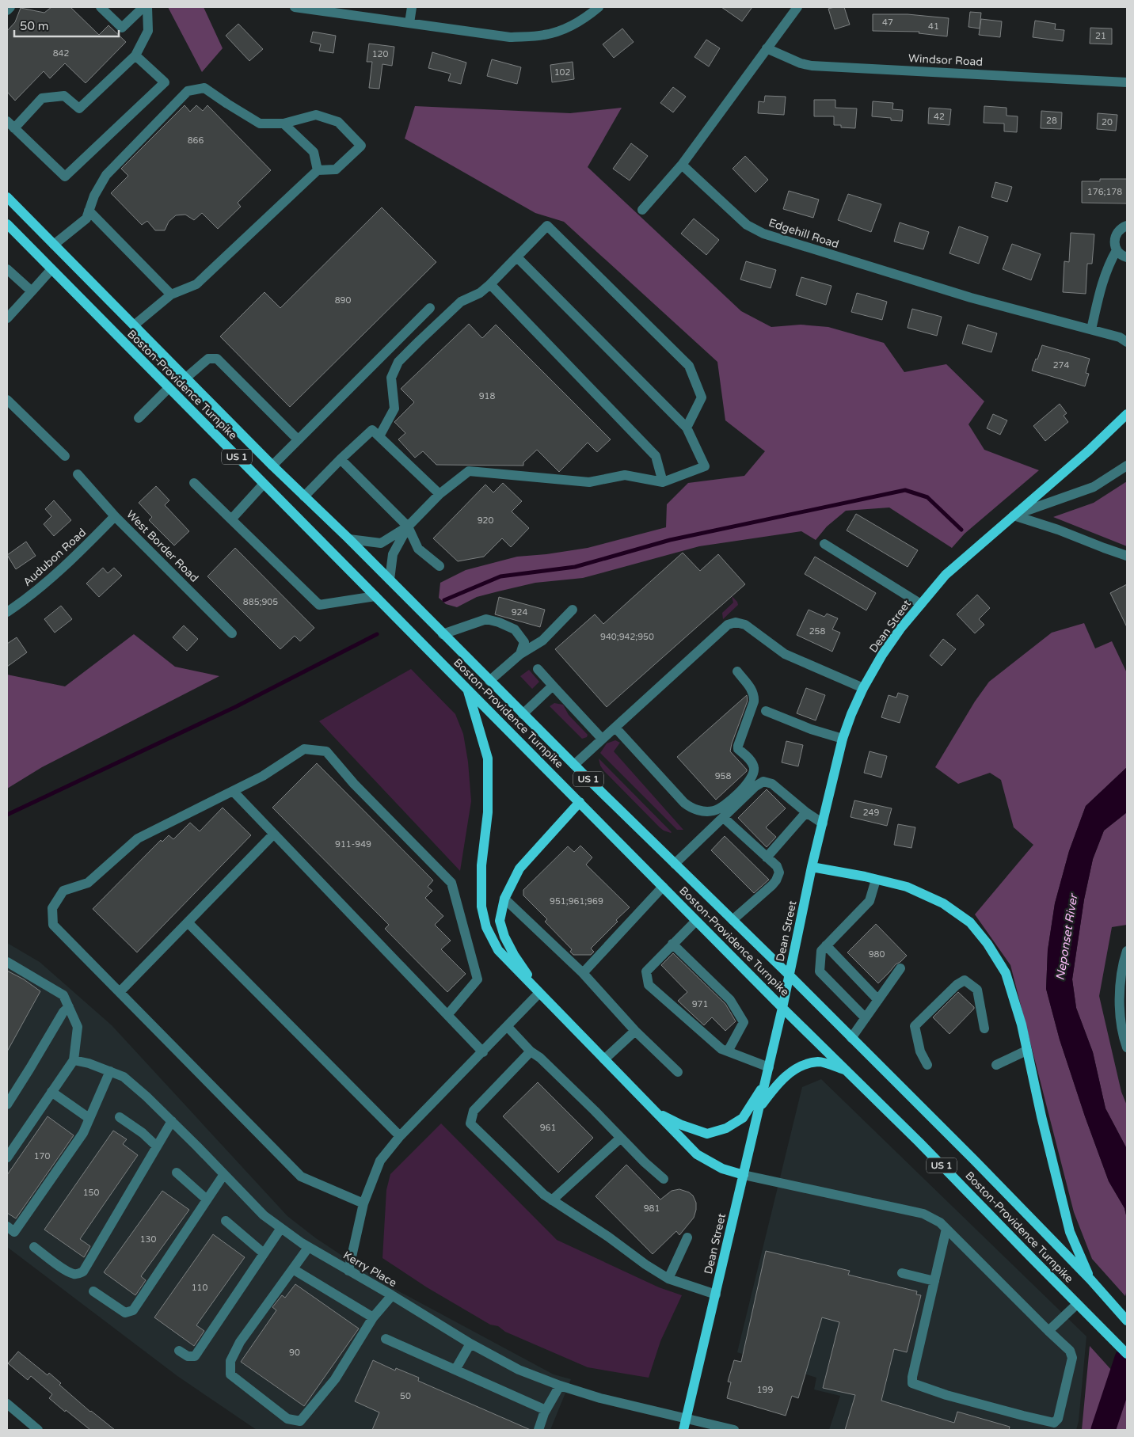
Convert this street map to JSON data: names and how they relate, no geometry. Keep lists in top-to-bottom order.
{
  "streets": {
    "main road": ["Boston-Providence Turnpike", "US 1", "Dean Street"],
    "street": [
      "Windsor Road",
      "Edgehill Road",
      "West Border Road",
      "Audubon Road",
      "Kerry Place"
    ]
  },
  "crossings": [
    ["Boston-Providence Turnpike", "Dean Street"],
    ["West Border Road", "Audubon Road"],
    ["Dean Street", "Kerry Place"]
  ],
  "water": ["Neponset River"],
  "house_numbers": [
    "47",
    "41",
    "21",
    "842",
    "120",
    "102",
    "42",
    "28",
    "20",
    "866",
    "176;178",
    "890",
    "274",
    "918",
    "920",
    "885;905",
    "924",
    "258",
    "940;942;950",
    "958",
    "249",
    "911-949",
    "951;961;969",
    "980",
    "971",
    "961",
    "170",
    "150",
    "981",
    "130",
    "110",
    "90",
    "199",
    "50"
  ],
  "scale_bar": "50 m"
}
